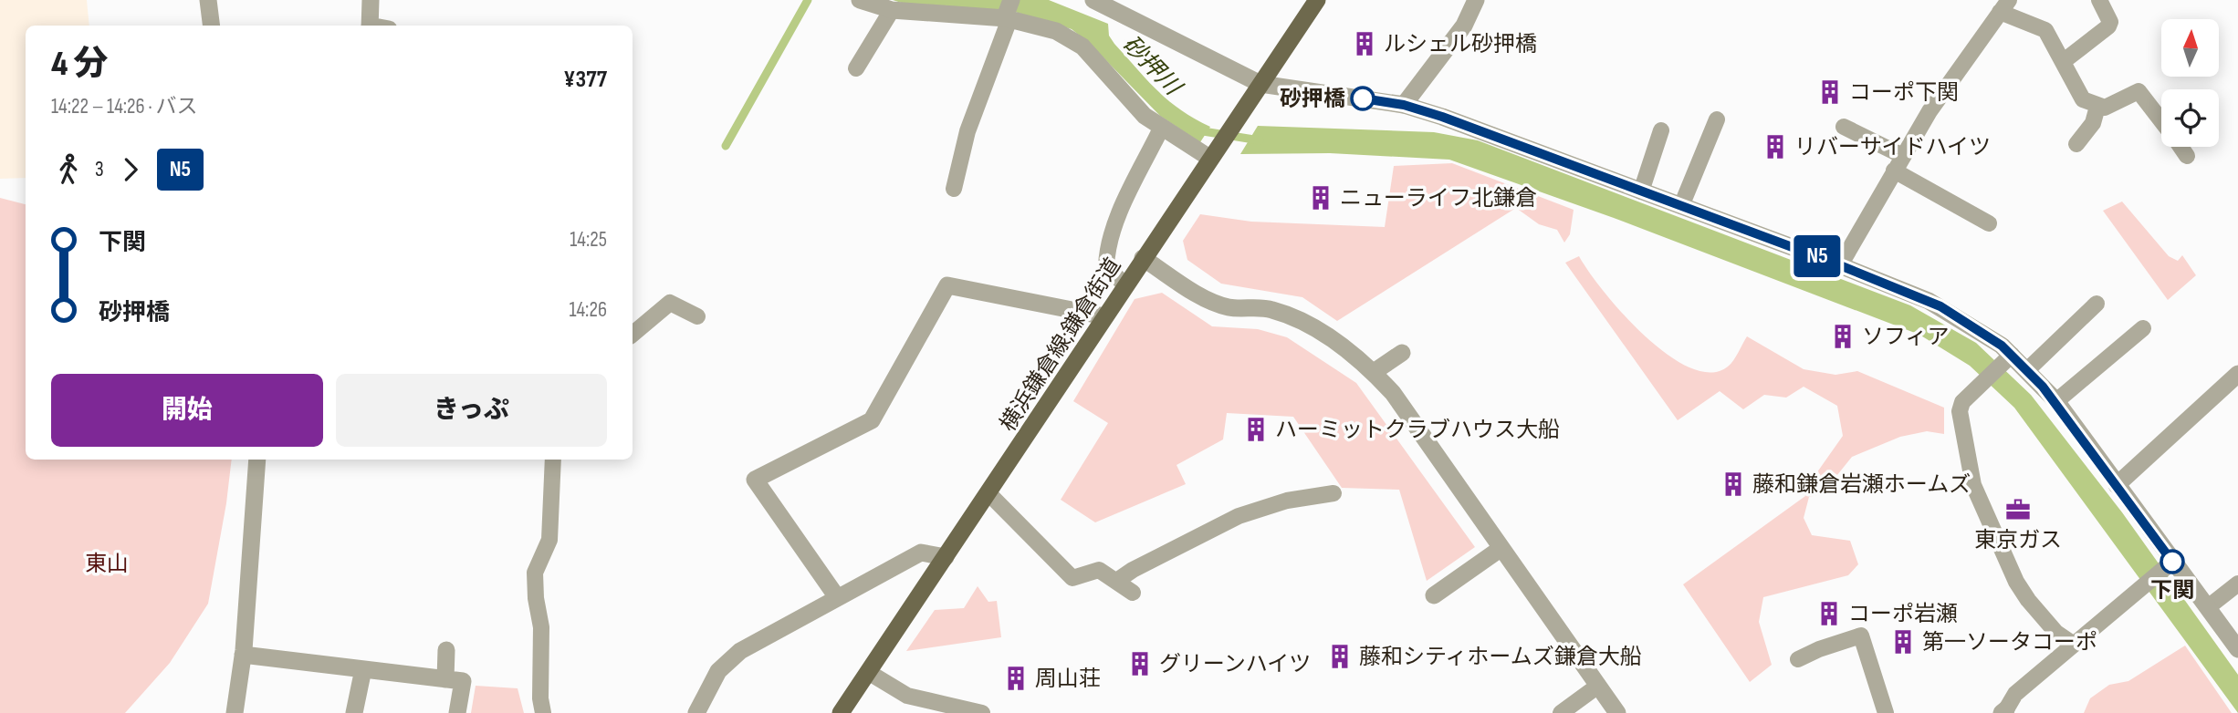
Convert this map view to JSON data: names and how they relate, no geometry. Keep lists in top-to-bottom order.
{
  "streets": {
    "main road": ["横浜鎌倉線;鎌倉街道"]
  },
  "water": ["砂押川"],
  "parks": ["東山"],
  "places": {
    "building": [
      "ルシェル砂押橋",
      "コーポ下関",
      "リバーサイドハイツ",
      "ニューライフ北鎌倉",
      "ソフィア",
      "ハーミットクラブハウス大船",
      "藤和鎌倉岩瀬ホームズ",
      "コーポ岩瀬",
      "第一ソータコーポ",
      "藤和シティホームズ鎌倉大船",
      "グリーンハイツ",
      "周山荘"
    ],
    "other": ["砂押橋", "下関"],
    "office": ["東京ガス"]
  },
  "lines": ["bus line N5"],
  "north": "top",
  "page": {
    "on_map": "N5",
    "heading": ["4 分", "14:22 – 14:26 · バス", "¥377"],
    "legs": ["3", "N5"],
    "list": [
      {
        "name": "下関",
        "value": "14:25"
      },
      {
        "name": "砂押橋",
        "value": "14:26"
      }
    ],
    "buttons": ["開始", "きっぷ"]
  }
}
